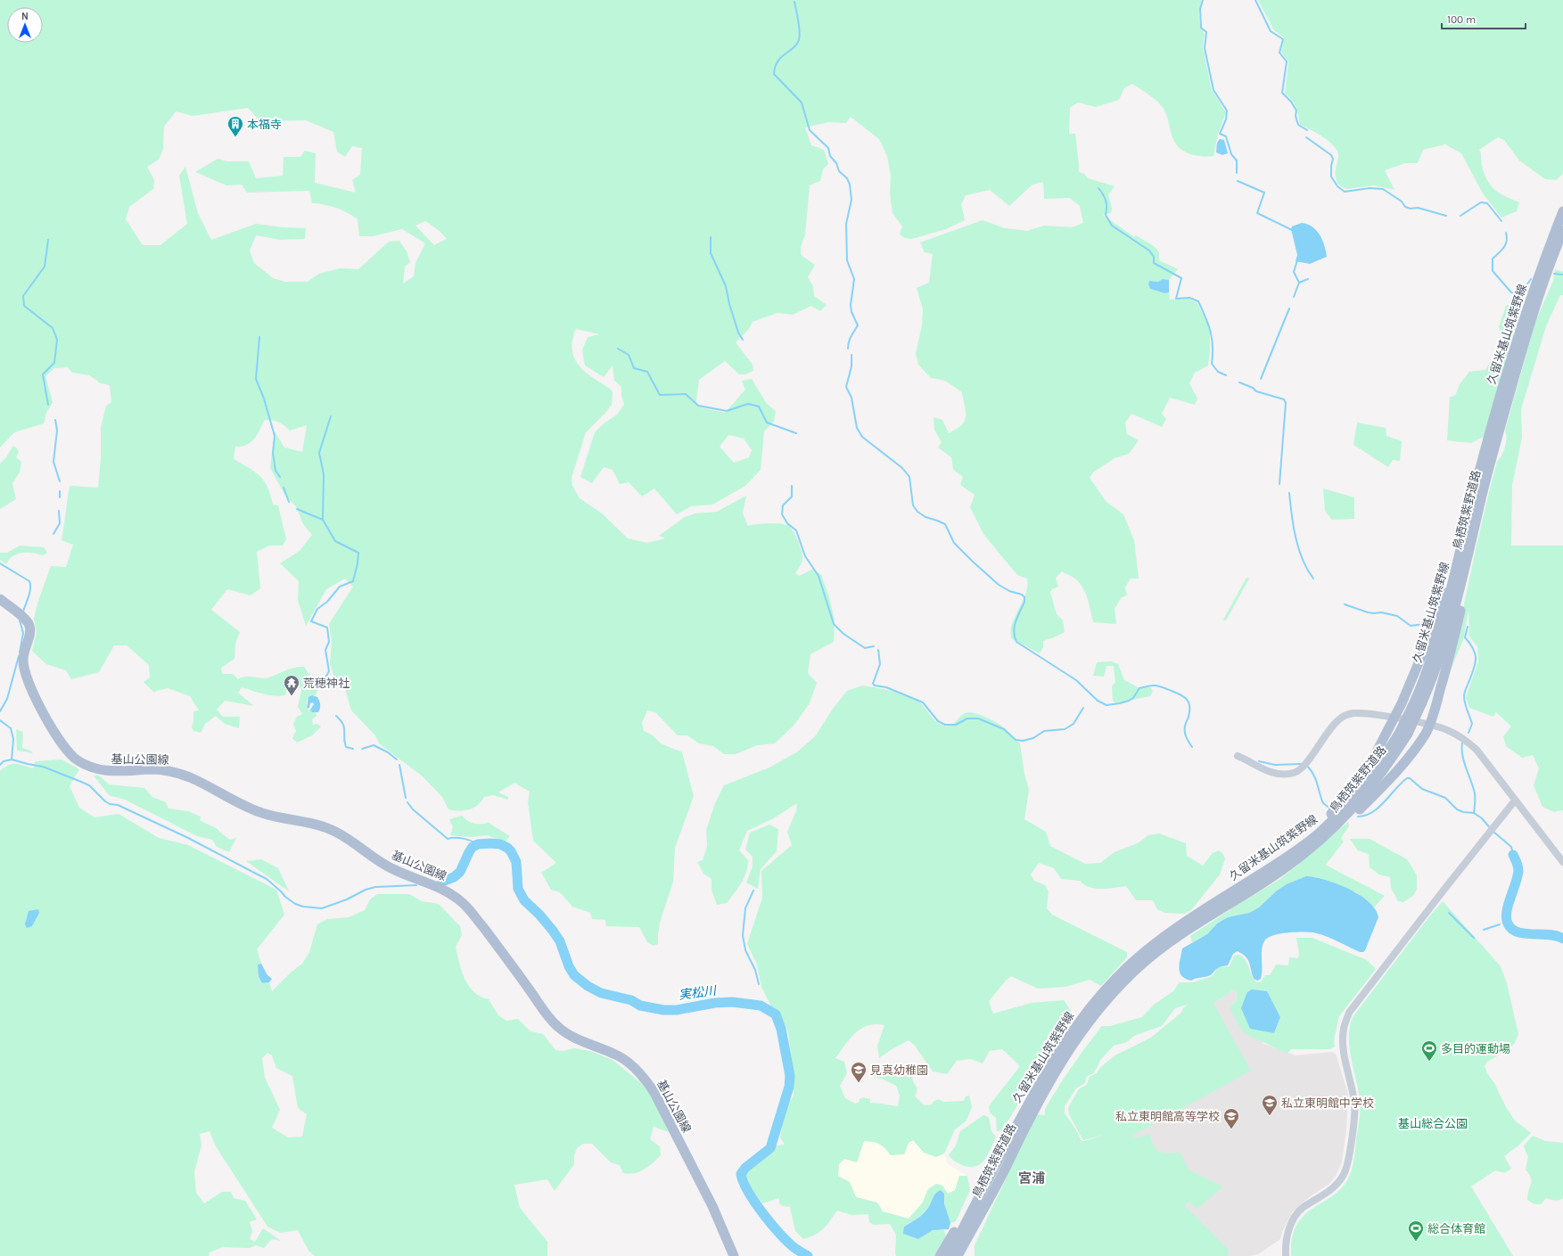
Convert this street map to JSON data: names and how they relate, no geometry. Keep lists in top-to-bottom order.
{
  "streets": {
    "main road": ["久留米基山筑紫野線", "鳥栖筑紫野道路", "基山公園線"]
  },
  "crossings": [
    ["久留米基山筑紫野線", "鳥栖筑紫野道路"]
  ],
  "districts": ["宮浦"],
  "water": ["実松川"],
  "parks": ["基山総合公園"],
  "places": {
    "building": ["本福寺"],
    "temple": ["荒穂神社"],
    "sports": ["多目的運動場", "総合体育館"],
    "school or university": ["見真幼稚園", "私立東明館中学校", "私立東明館高等学校"]
  },
  "scale_bar": "100 m",
  "north": "top"
}
